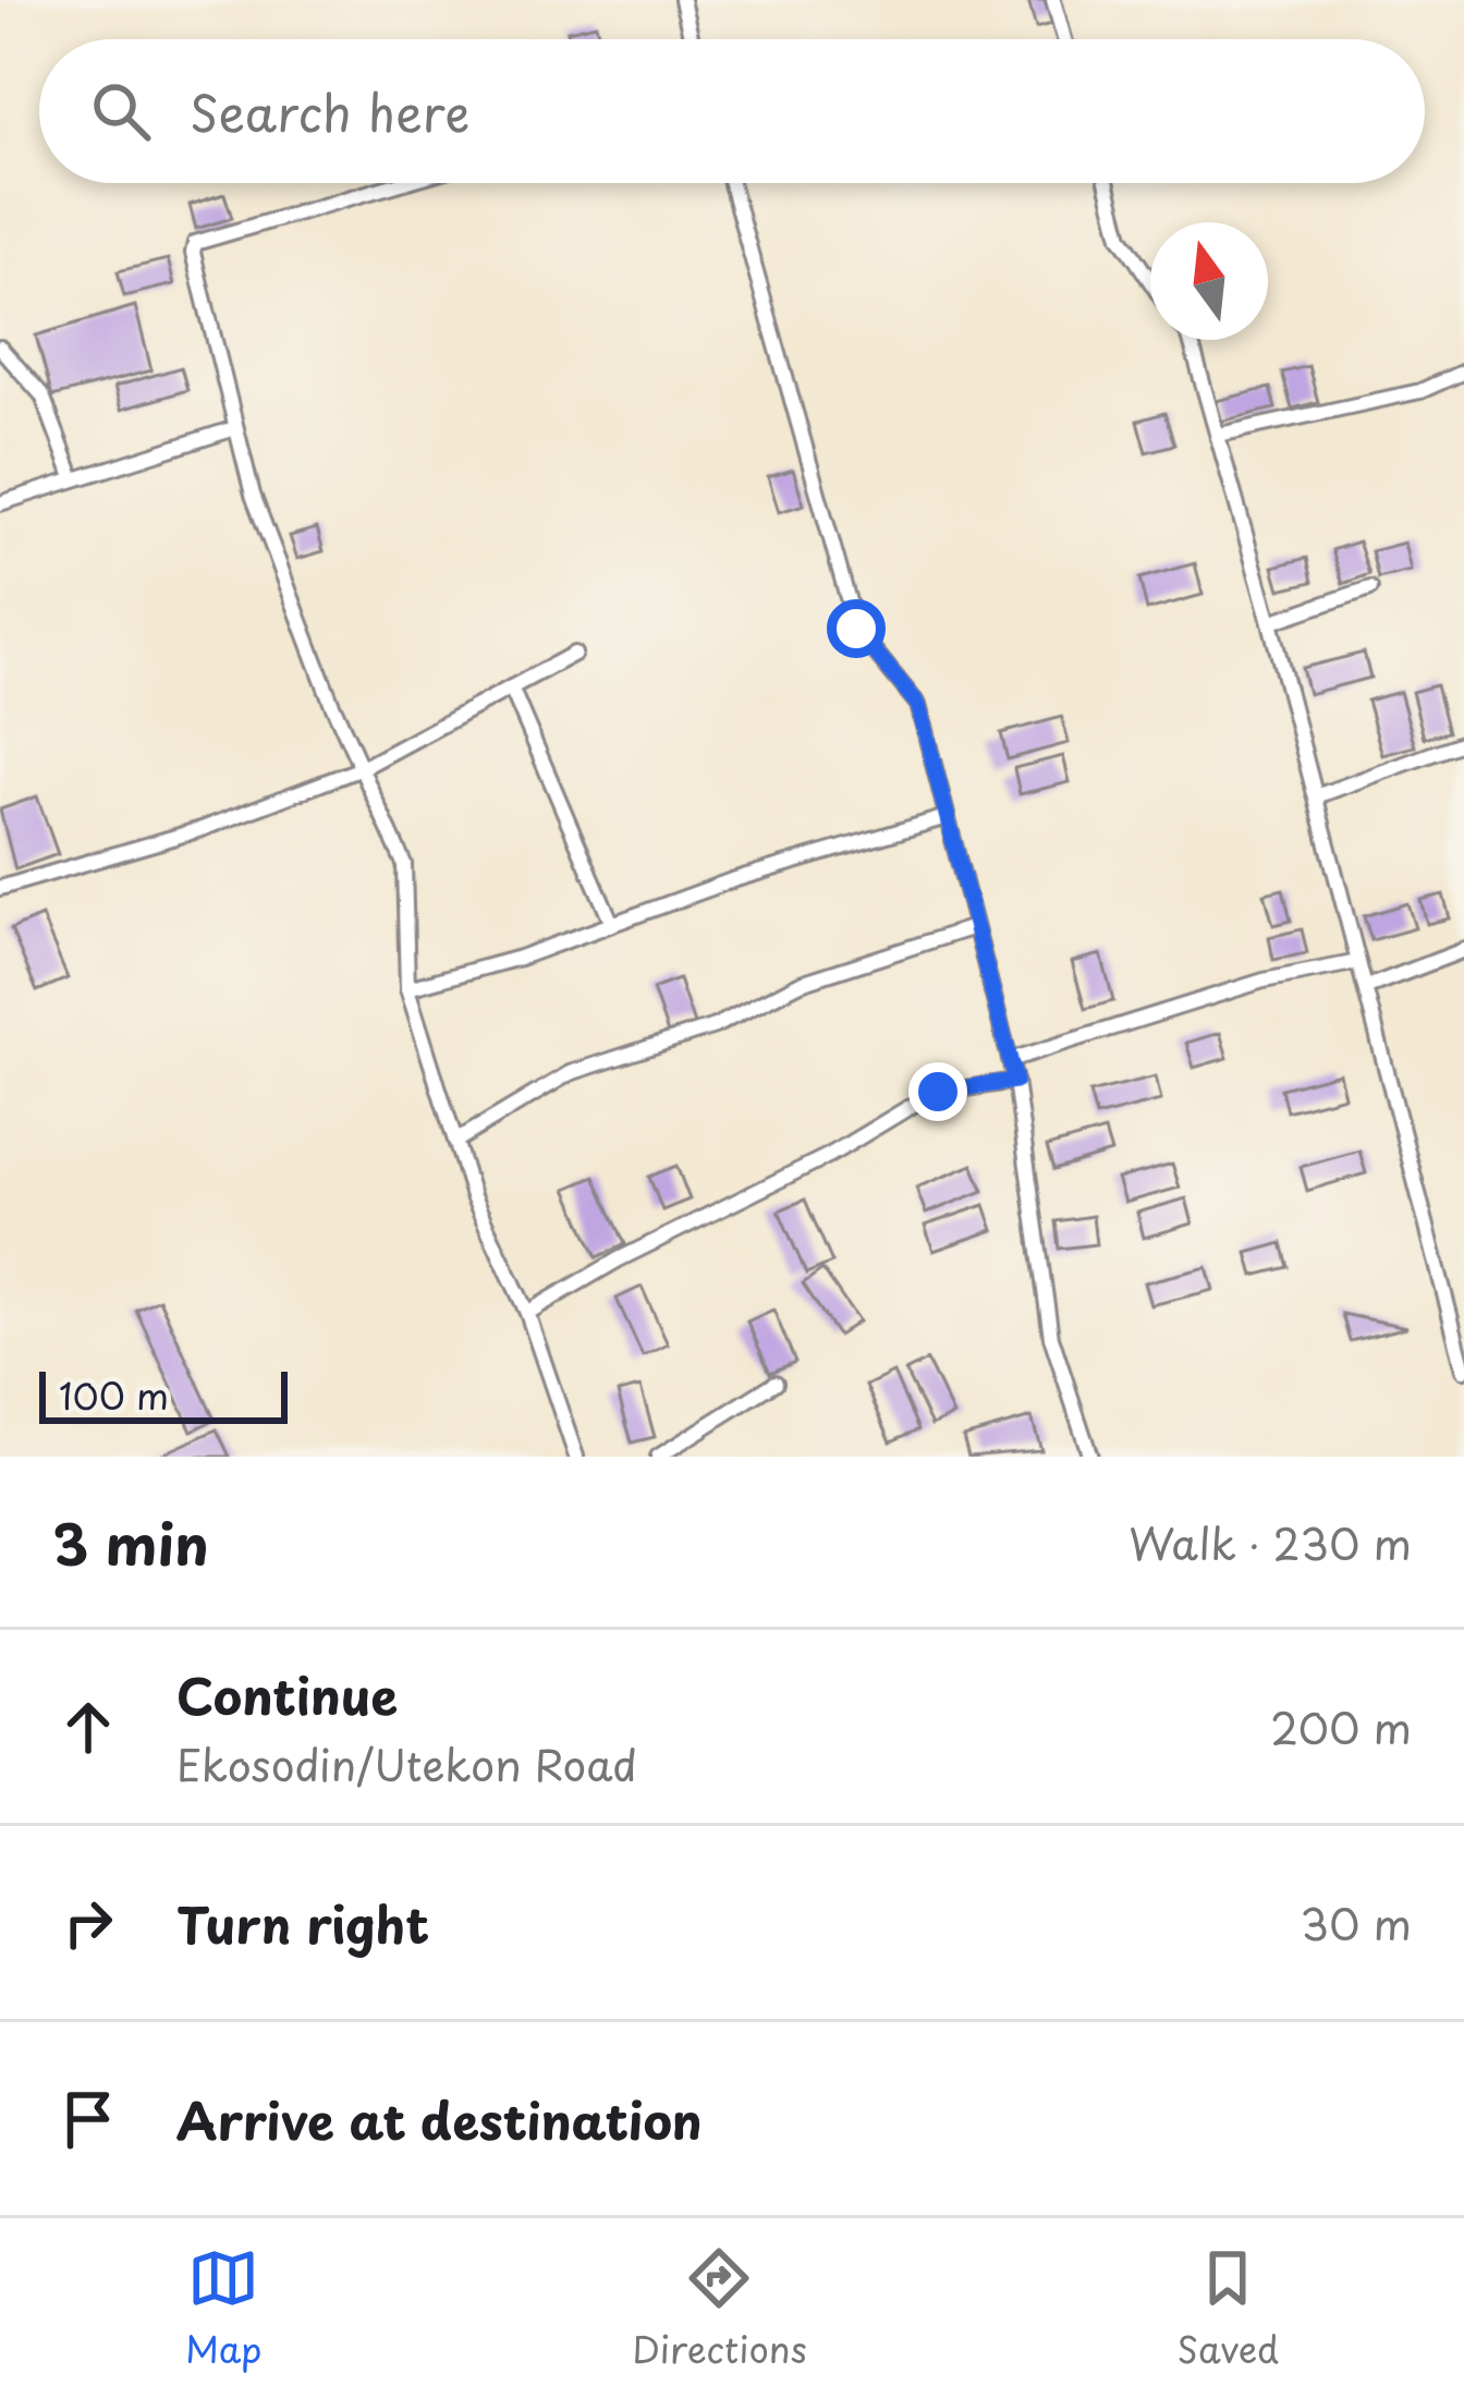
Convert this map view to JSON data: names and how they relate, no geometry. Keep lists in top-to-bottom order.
{
  "scale_bar": "100 m",
  "north": "top",
  "page": {
    "search": "Search here",
    "scale": "100 m",
    "heading": ["3 min", "Walk · 230 m"],
    "list": [
      ["Continue", "Ekosodin/Utekon Road", "200 m"],
      ["Turn right", "30 m"],
      "Arrive at destination"
    ],
    "nav": ["Map", "Directions", "Saved"]
  }
}
